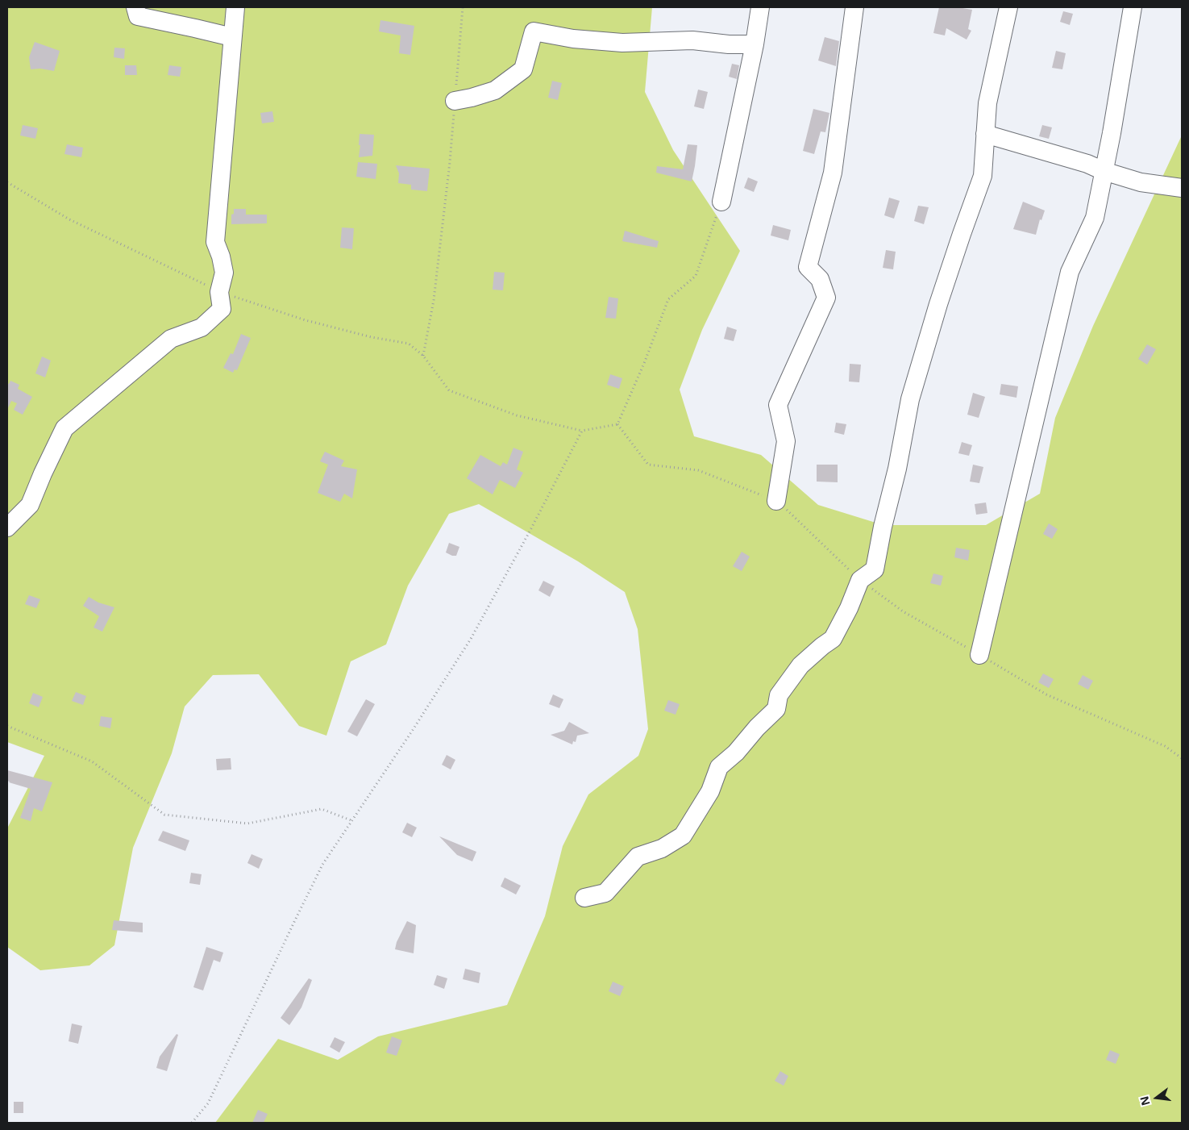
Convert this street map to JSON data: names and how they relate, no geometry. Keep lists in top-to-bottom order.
{
  "north": "left"
}
